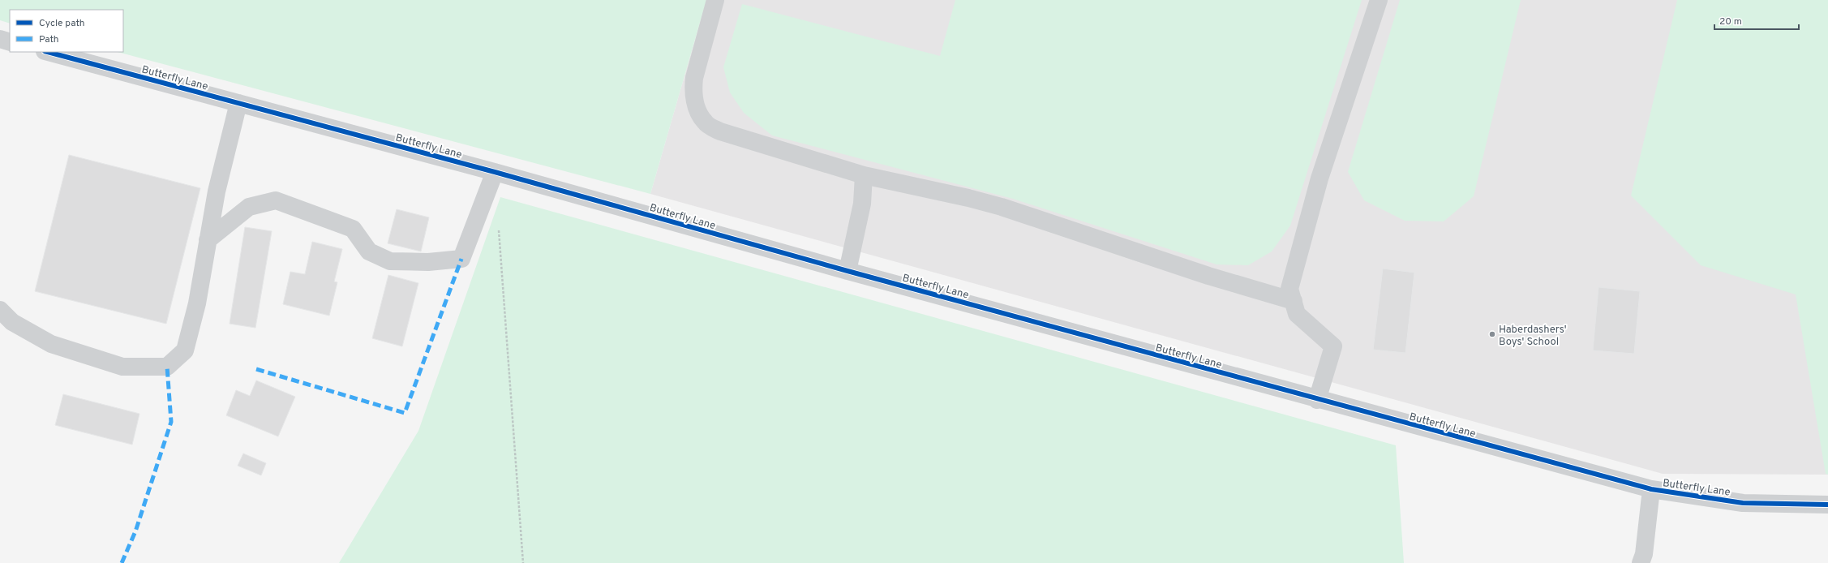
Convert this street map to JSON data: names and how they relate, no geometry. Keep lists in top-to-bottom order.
{
  "streets": {
    "street": ["Butterfly Lane"]
  },
  "places": ["Haberdashers' Boys' School"],
  "legend": ["Cycle path", "Path"],
  "scale_bar": "20 m"
}
